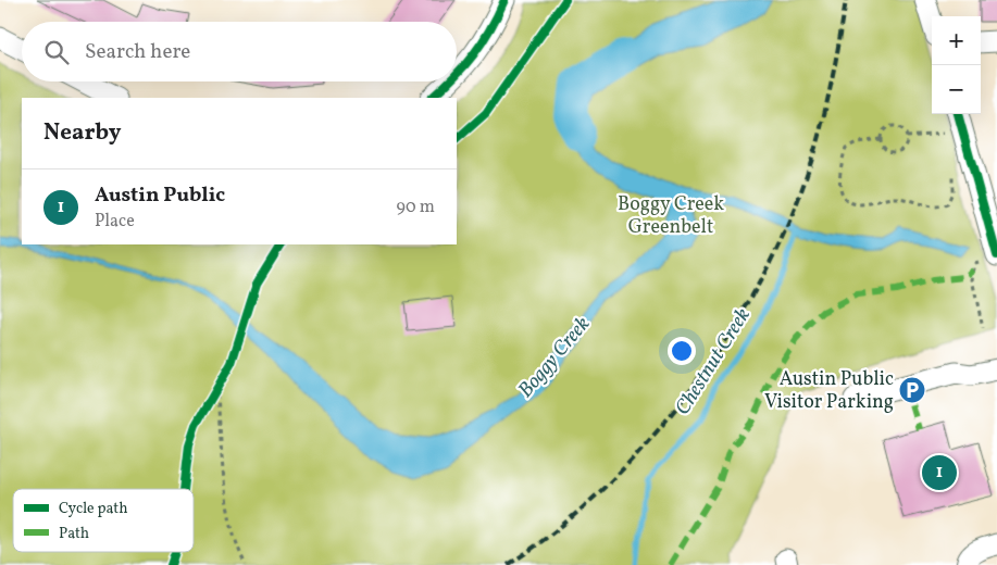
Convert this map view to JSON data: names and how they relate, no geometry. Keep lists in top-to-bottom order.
{
  "water": ["Boggy Creek", "Chestnut Creek"],
  "parks": ["Boggy Creek Greenbelt"],
  "places": {
    "parking": ["Austin Public Visitor Parking"]
  },
  "legend": ["Cycle path", "Path"],
  "page": {
    "map_buttons": ["+", "−"],
    "search": "Search here",
    "heading": "Nearby",
    "list": [
      {
        "mark": "1",
        "name": "Austin Public",
        "note": "Place",
        "value": "90 m"
      }
    ],
    "pins": "1"
  }
}
